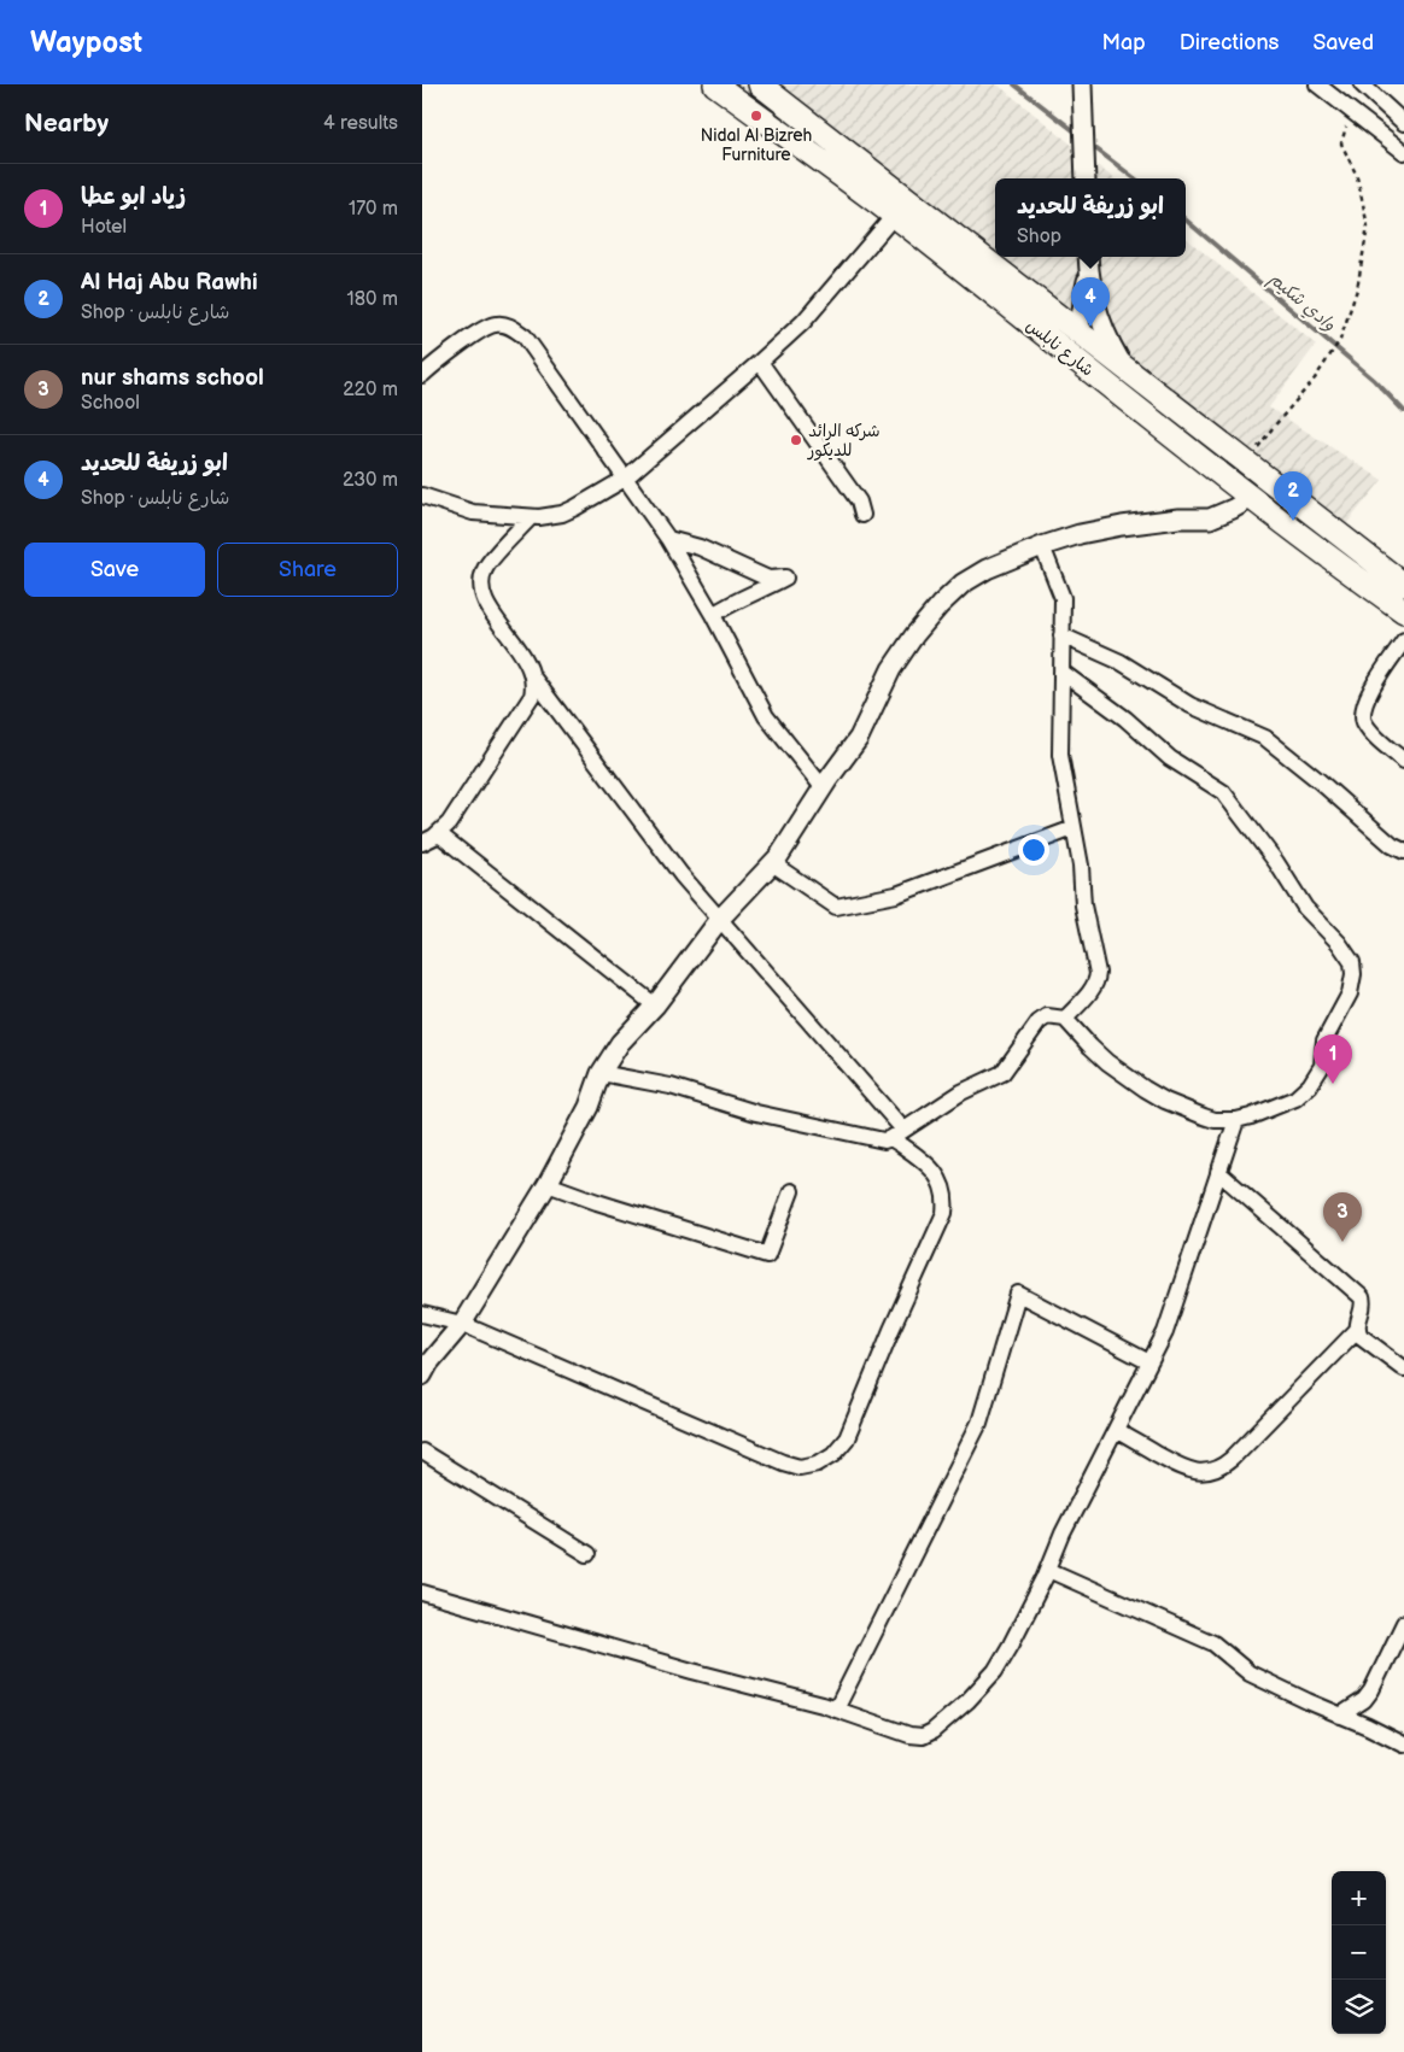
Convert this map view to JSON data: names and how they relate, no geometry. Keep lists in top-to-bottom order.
{
  "streets": {
    "main road": ["شارع نابلس"]
  },
  "water": ["وادي شكيم"],
  "places": ["Nidal Al Bizreh Furniture", "شركه الرائد للديكور"],
  "page": {
    "header": "Waypost",
    "nav": ["Map", "Directions", "Saved"],
    "heading": ["Nearby", "4 results"],
    "list": [
      {
        "mark": "1",
        "name": "زياد ابو عطا",
        "note": "Hotel",
        "value": "170 m"
      },
      {
        "mark": "2",
        "name": "Al Haj Abu Rawhi",
        "note": "Shop · شارع نابلس",
        "value": "180 m"
      },
      {
        "mark": "3",
        "name": "nur shams school",
        "note": "School",
        "value": "220 m"
      },
      {
        "mark": "4",
        "name": "ابو زريفة للحديد",
        "note": "Shop · شارع نابلس",
        "value": "230 m"
      }
    ],
    "popup": ["ابو زريفة للحديد", "Shop"],
    "pins": [
      "4",
      "2",
      "1",
      "3"
    ],
    "buttons": ["Save", "Share"],
    "map_buttons": ["+", "−"]
  }
}
